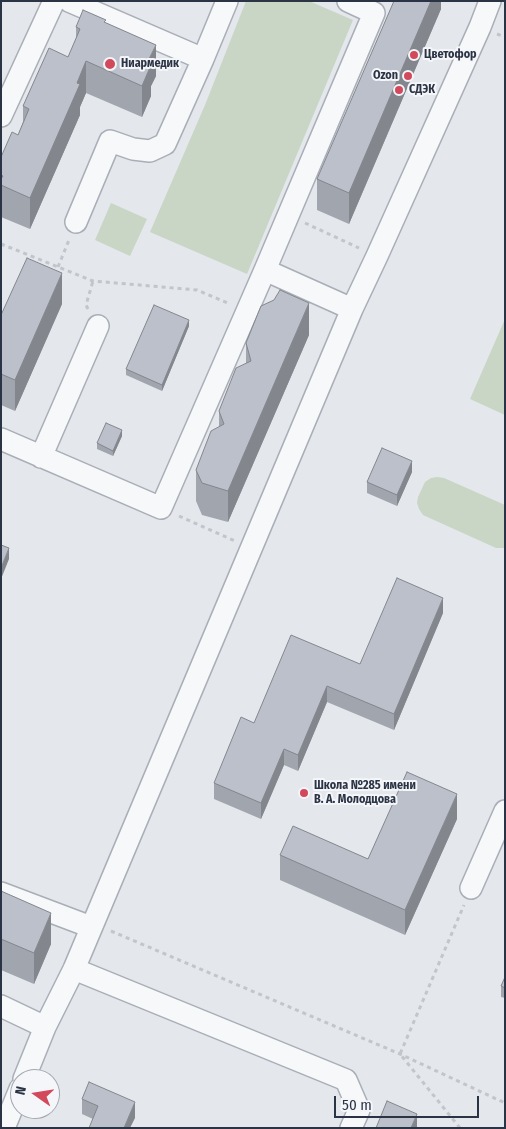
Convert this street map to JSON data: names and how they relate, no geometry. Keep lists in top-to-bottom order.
{
  "places": [
    "Цветофор",
    "Ниармедик",
    "Ozon",
    "СДЭК",
    "Школа №285 имени В. А. Молодцова"
  ],
  "scale_bar": "50 m",
  "north": "left"
}
